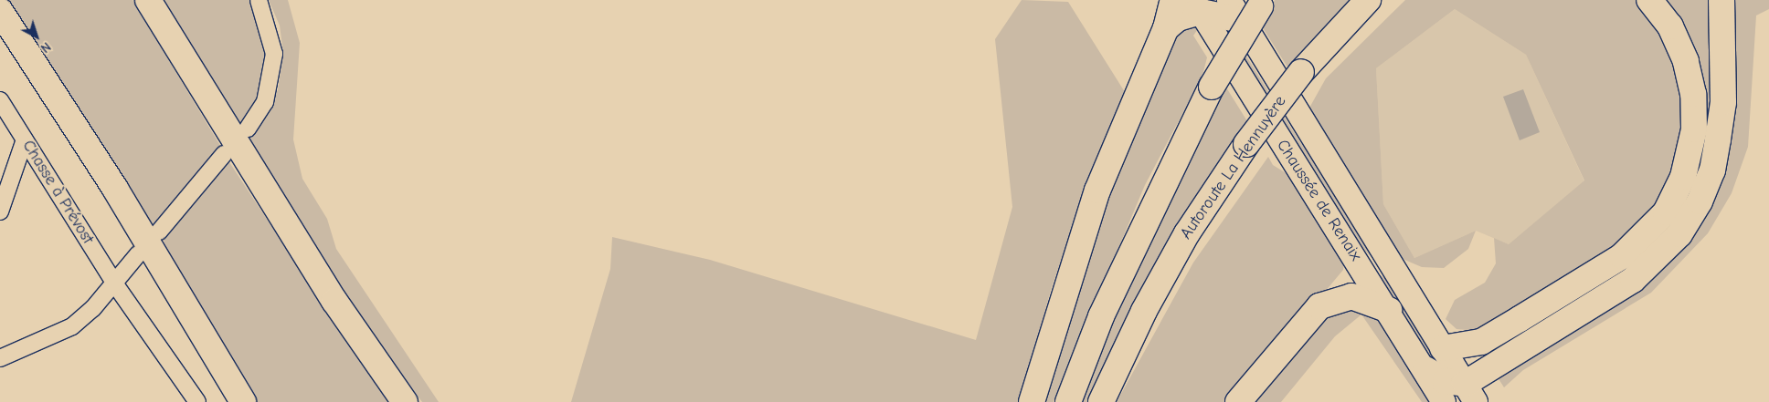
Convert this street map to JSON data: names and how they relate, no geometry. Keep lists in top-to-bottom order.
{
  "streets": {
    "highway": ["Autoroute La Hennuyère"],
    "main road": ["Chaussée de Renaix"],
    "street": ["Chasse à Prévost"]
  },
  "north": "bottom right"
}
